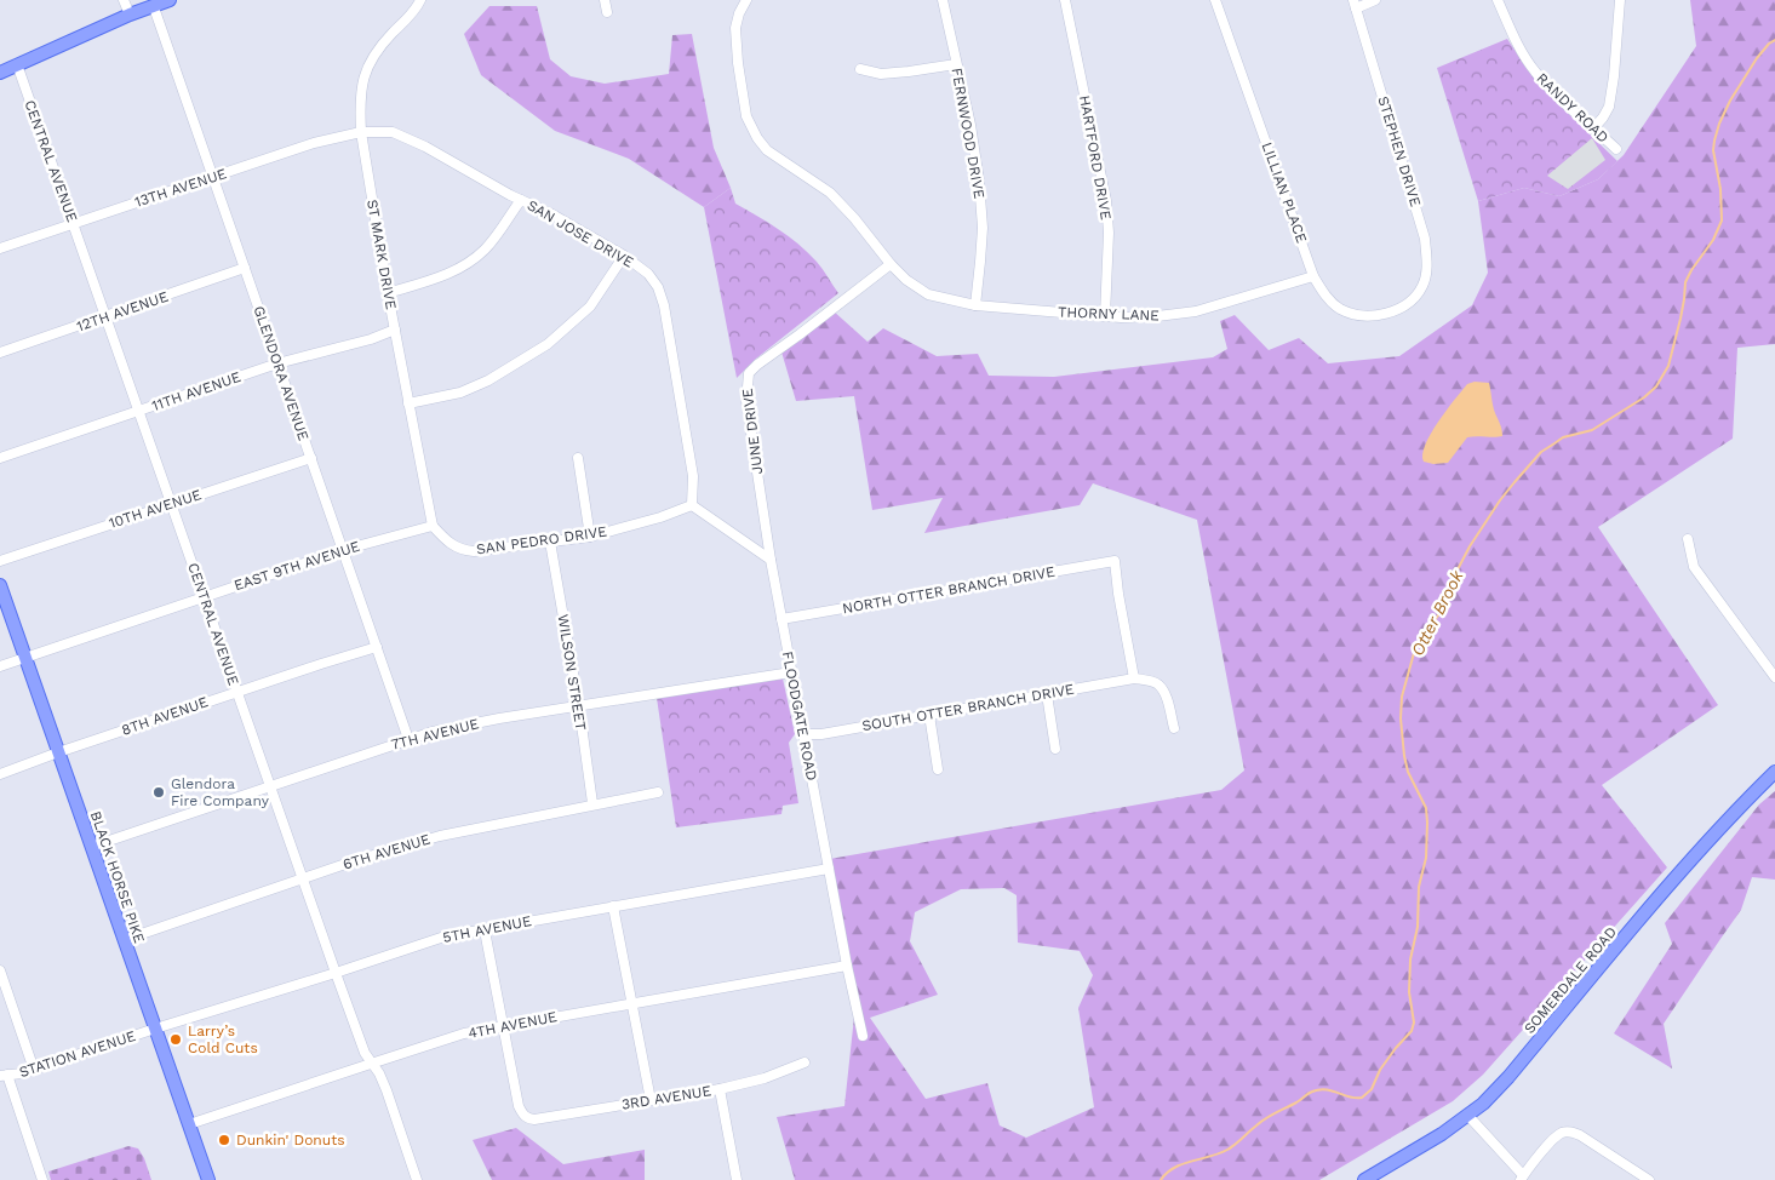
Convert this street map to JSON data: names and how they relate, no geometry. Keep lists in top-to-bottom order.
{
  "streets": {
    "main road": ["BLACK HORSE PIKE", "SOMERDALE ROAD"],
    "street": [
      "RANDY ROAD",
      "FERNWOOD DRIVE",
      "STEPHEN DRIVE",
      "HARTFORD DRIVE",
      "CENTRAL AVENUE",
      "13TH AVENUE",
      "LILLIAN PLACE",
      "SAN JOSE DRIVE",
      "ST MARK DRIVE",
      "12TH AVENUE",
      "THORNY LANE",
      "GLENDORA AVENUE",
      "11TH AVENUE",
      "JUNE DRIVE",
      "10TH AVENUE",
      "SAN PEDRO DRIVE",
      "EAST 9TH AVENUE",
      "NORTH OTTER BRANCH DRIVE",
      "WILSON STREET",
      "SOUTH OTTER BRANCH DRIVE",
      "8TH AVENUE",
      "FLOODGATE ROAD",
      "7TH AVENUE",
      "6TH AVENUE",
      "5TH AVENUE",
      "4TH AVENUE",
      "STATION AVENUE",
      "3RD AVENUE"
    ]
  },
  "crossings": [
    ["FERNWOOD DRIVE", "THORNY LANE"],
    ["STEPHEN DRIVE", "LILLIAN PLACE"],
    ["HARTFORD DRIVE", "THORNY LANE"],
    ["CENTRAL AVENUE", "13TH AVENUE"],
    ["CENTRAL AVENUE", "12TH AVENUE"],
    ["CENTRAL AVENUE", "11TH AVENUE"],
    ["CENTRAL AVENUE", "10TH AVENUE"],
    ["CENTRAL AVENUE", "EAST 9TH AVENUE"],
    ["CENTRAL AVENUE", "8TH AVENUE"],
    ["CENTRAL AVENUE", "7TH AVENUE"],
    ["CENTRAL AVENUE", "6TH AVENUE"],
    ["CENTRAL AVENUE", "5TH AVENUE"],
    ["CENTRAL AVENUE", "4TH AVENUE"],
    ["13TH AVENUE", "SAN JOSE DRIVE"],
    ["13TH AVENUE", "ST MARK DRIVE"],
    ["13TH AVENUE", "GLENDORA AVENUE"],
    ["LILLIAN PLACE", "THORNY LANE"],
    ["SAN JOSE DRIVE", "ST MARK DRIVE"],
    ["SAN JOSE DRIVE", "SAN PEDRO DRIVE"],
    ["ST MARK DRIVE", "11TH AVENUE"],
    ["ST MARK DRIVE", "SAN PEDRO DRIVE"],
    ["ST MARK DRIVE", "EAST 9TH AVENUE"],
    ["12TH AVENUE", "GLENDORA AVENUE"],
    ["THORNY LANE", "JUNE DRIVE"],
    ["GLENDORA AVENUE", "11TH AVENUE"],
    ["GLENDORA AVENUE", "10TH AVENUE"],
    ["GLENDORA AVENUE", "EAST 9TH AVENUE"],
    ["GLENDORA AVENUE", "8TH AVENUE"],
    ["GLENDORA AVENUE", "7TH AVENUE"],
    ["JUNE DRIVE", "FLOODGATE ROAD"],
    ["SAN PEDRO DRIVE", "EAST 9TH AVENUE"],
    ["SAN PEDRO DRIVE", "WILSON STREET"],
    ["EAST 9TH AVENUE", "BLACK HORSE PIKE"],
    ["NORTH OTTER BRANCH DRIVE", "SOUTH OTTER BRANCH DRIVE"],
    ["NORTH OTTER BRANCH DRIVE", "FLOODGATE ROAD"],
    ["WILSON STREET", "7TH AVENUE"],
    ["WILSON STREET", "6TH AVENUE"],
    ["SOUTH OTTER BRANCH DRIVE", "FLOODGATE ROAD"],
    ["8TH AVENUE", "BLACK HORSE PIKE"],
    ["FLOODGATE ROAD", "7TH AVENUE"],
    ["FLOODGATE ROAD", "5TH AVENUE"],
    ["FLOODGATE ROAD", "4TH AVENUE"],
    ["7TH AVENUE", "BLACK HORSE PIKE"],
    ["6TH AVENUE", "BLACK HORSE PIKE"],
    ["BLACK HORSE PIKE", "5TH AVENUE"],
    ["BLACK HORSE PIKE", "4TH AVENUE"],
    ["BLACK HORSE PIKE", "STATION AVENUE"],
    ["5TH AVENUE", "STATION AVENUE"],
    ["4TH AVENUE", "3RD AVENUE"]
  ],
  "water": ["Otter Brook"],
  "places": ["Glendora Fire Company", "Larry’s Cold Cuts", "Dunkin' Donuts"]
}
